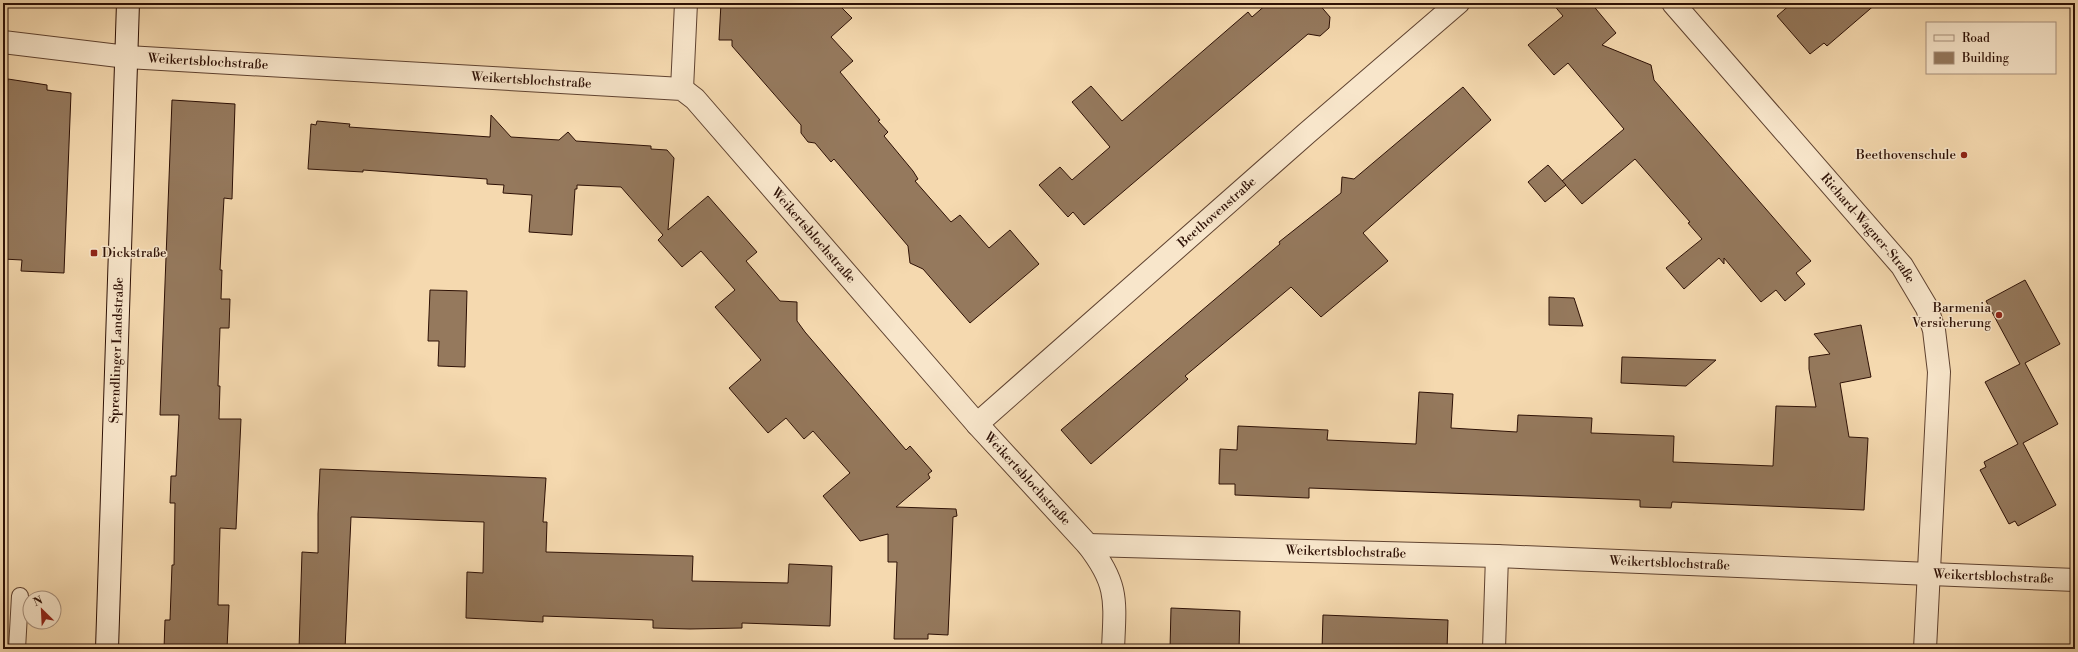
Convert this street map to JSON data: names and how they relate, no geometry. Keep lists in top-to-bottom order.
{
  "streets": {
    "street": [
      "Weikertsblochstraße",
      "Beethovenstraße",
      "Richard-Wagner-Straße",
      "Sprendlinger Landstraße"
    ]
  },
  "crossings": [
    ["Weikertsblochstraße", "Beethovenstraße"],
    ["Weikertsblochstraße", "Richard-Wagner-Straße"],
    ["Weikertsblochstraße", "Sprendlinger Landstraße"]
  ],
  "places": {
    "other": ["Beethovenschule", "Barmenia Versicherung"],
    "transit": ["Dickstraße"]
  },
  "legend": ["Road", "Building"],
  "north": "top left"
}
